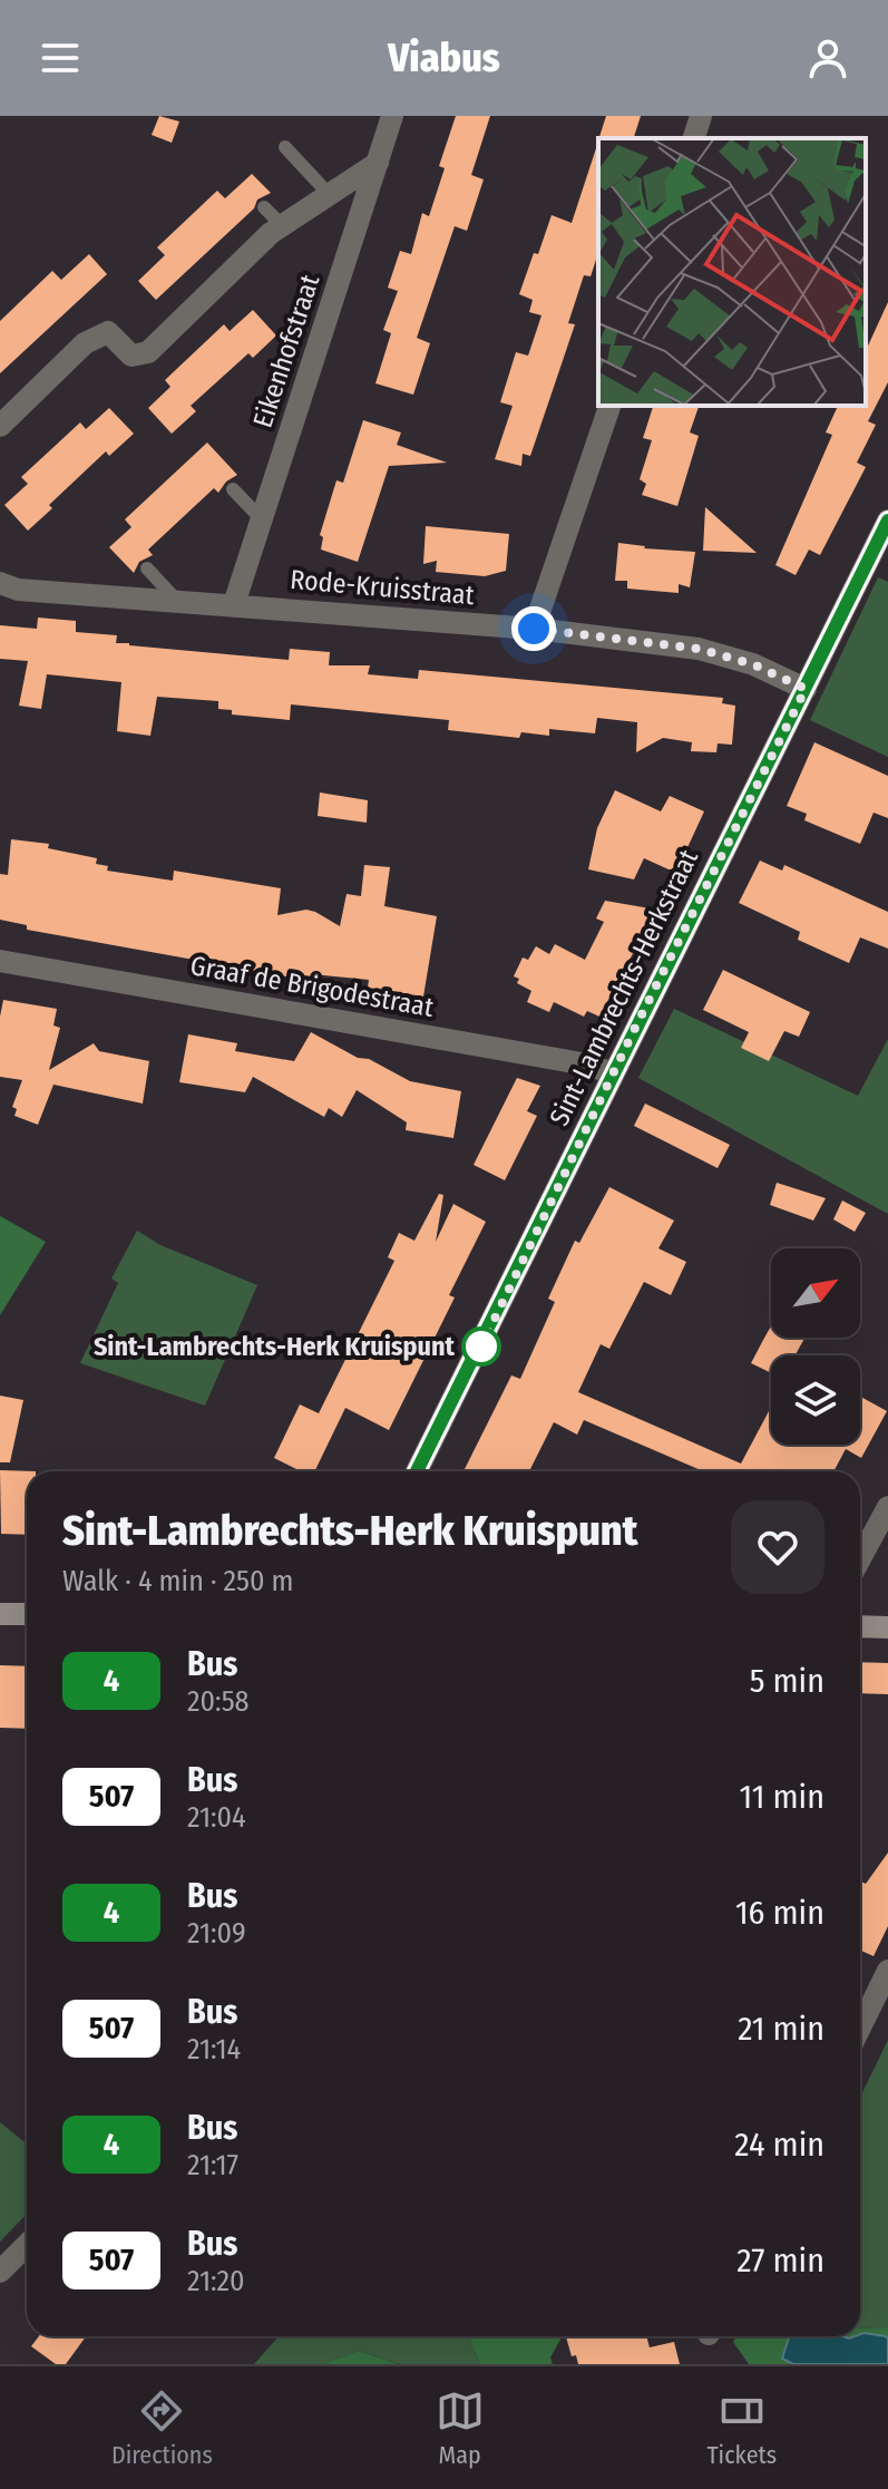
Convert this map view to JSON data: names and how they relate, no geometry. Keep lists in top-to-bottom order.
{
  "streets": {
    "street": [
      "Eikenhofstraat",
      "Rode-Kruisstraat",
      "Graaf de Brigodestraat",
      "Sint-Lambrechts-Herkstraat"
    ]
  },
  "crossings": [
    ["Eikenhofstraat", "Rode-Kruisstraat"],
    ["Rode-Kruisstraat", "Sint-Lambrechts-Herkstraat"],
    ["Graaf de Brigodestraat", "Sint-Lambrechts-Herkstraat"]
  ],
  "places": ["Sint-Lambrechts-Herk Kruispunt"],
  "lines": ["bus line 4"],
  "north": "top right",
  "page": {
    "header": "Viabus",
    "heading": ["Sint-Lambrechts-Herk Kruispunt", "Walk · 4 min · 250 m"],
    "list": [
      {
        "mark": "4",
        "name": "Bus",
        "note": "20:58",
        "value": "5 min"
      },
      {
        "mark": "507",
        "name": "Bus",
        "note": "21:04",
        "value": "11 min"
      },
      {
        "mark": "4",
        "name": "Bus",
        "note": "21:09",
        "value": "16 min"
      },
      {
        "mark": "507",
        "name": "Bus",
        "note": "21:14",
        "value": "21 min"
      },
      {
        "mark": "4",
        "name": "Bus",
        "note": "21:17",
        "value": "24 min"
      },
      {
        "mark": "507",
        "name": "Bus",
        "note": "21:20",
        "value": "27 min"
      }
    ],
    "tabs": ["Directions", "Map", "Tickets"]
  }
}
